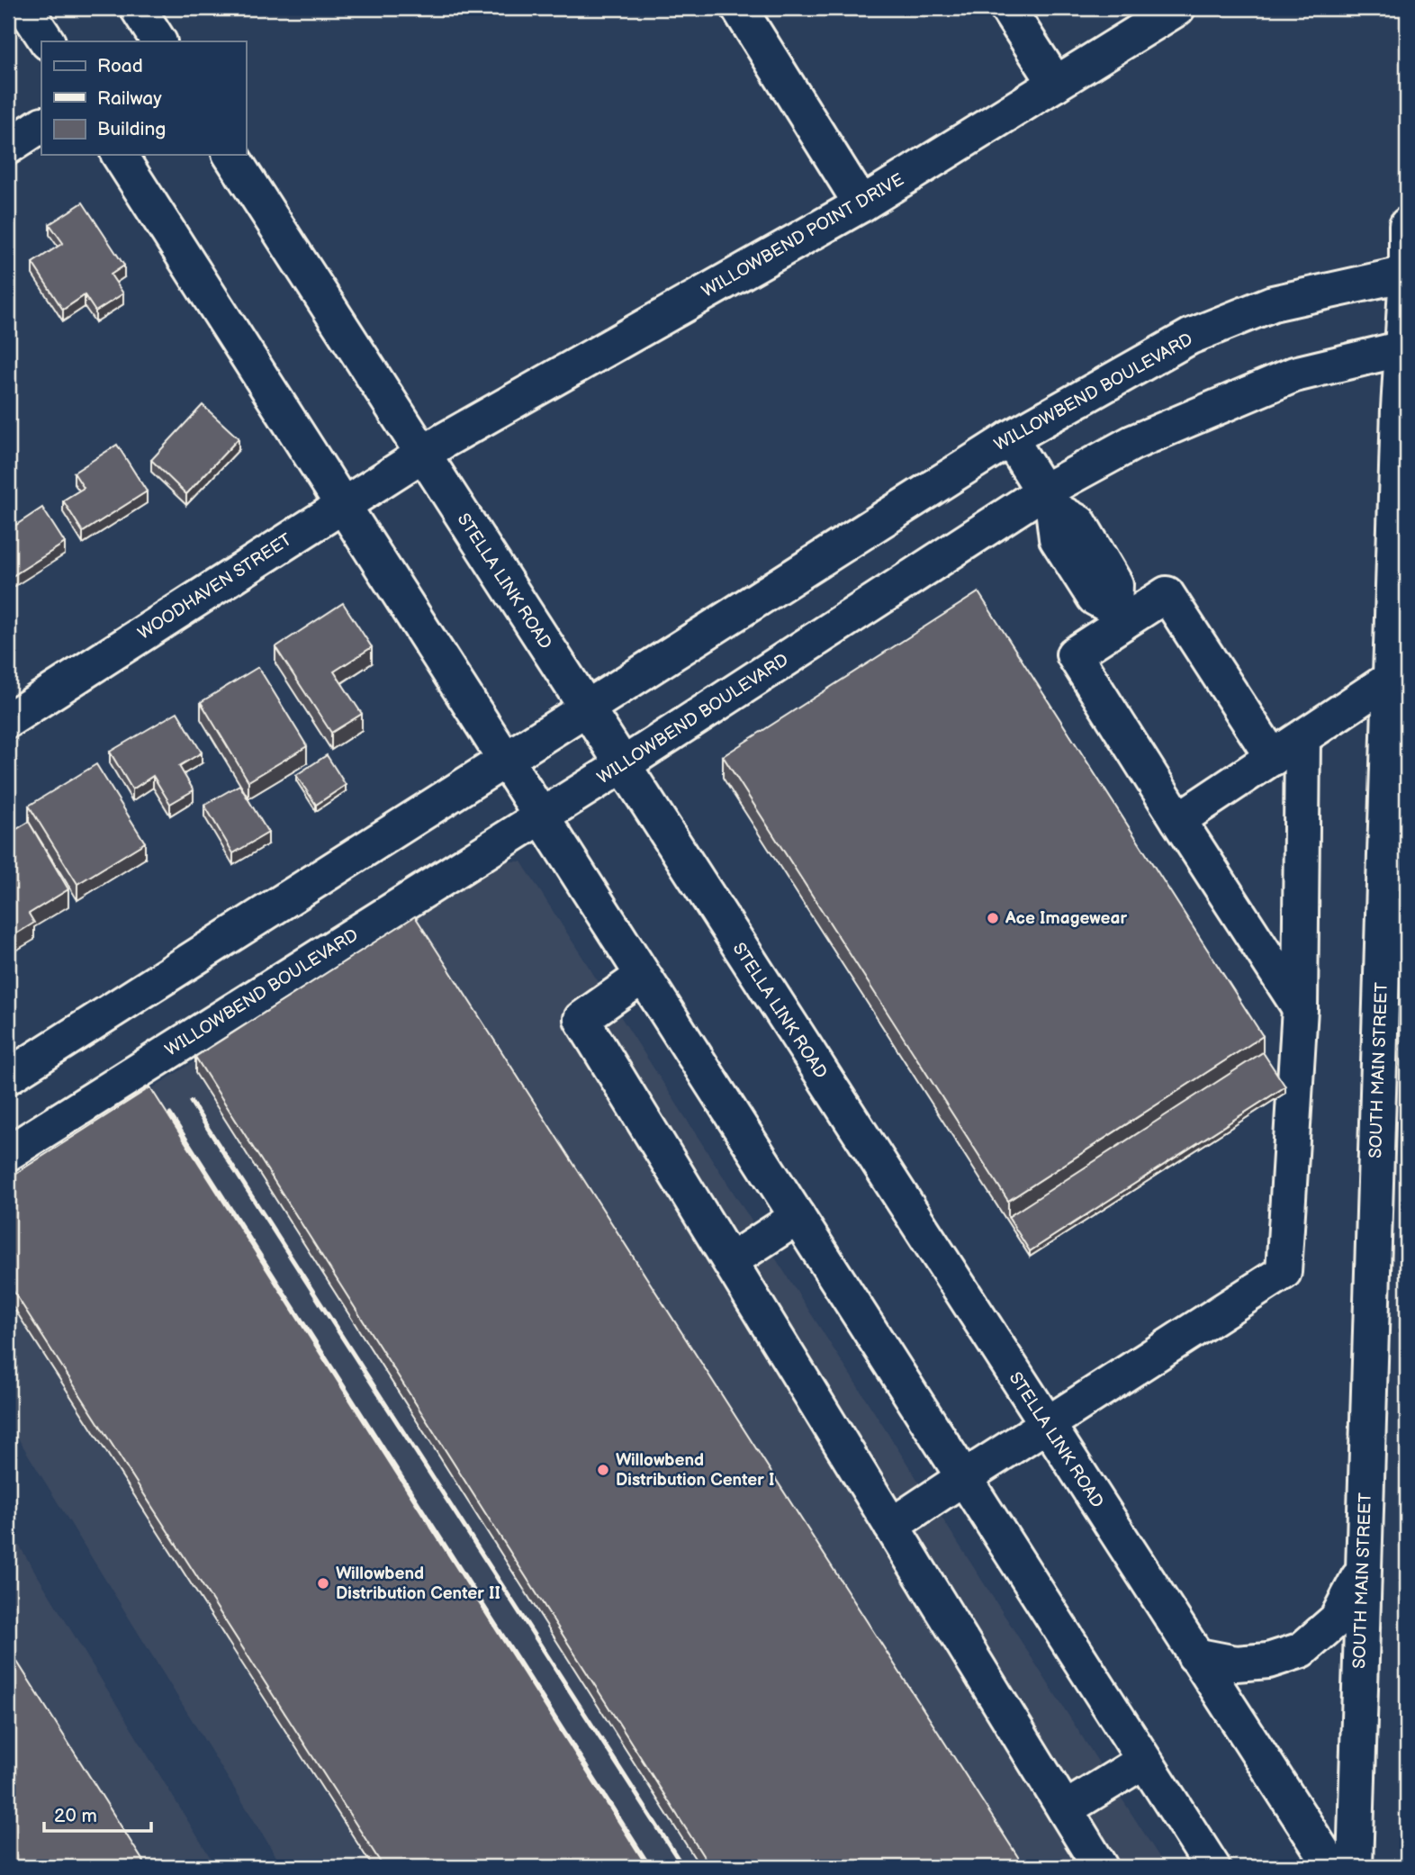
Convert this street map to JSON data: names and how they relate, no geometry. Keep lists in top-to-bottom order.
{
  "streets": {
    "main road": [
      "WILLOWBEND POINT DRIVE",
      "WILLOWBEND BOULEVARD",
      "STELLA LINK ROAD",
      "WOODHAVEN STREET",
      "SOUTH MAIN STREET"
    ]
  },
  "crossings": [
    ["WILLOWBEND POINT DRIVE", "STELLA LINK ROAD"],
    ["WILLOWBEND POINT DRIVE", "WOODHAVEN STREET"],
    ["WILLOWBEND BOULEVARD", "STELLA LINK ROAD"],
    ["WILLOWBEND BOULEVARD", "SOUTH MAIN STREET"],
    ["STELLA LINK ROAD", "WOODHAVEN STREET"]
  ],
  "places": ["Ace Imagewear", "Willowbend Distribution Center I", "Willowbend Distribution Center II"],
  "legend": ["Road", "Railway", "Building"],
  "scale_bar": "20 m"
}
